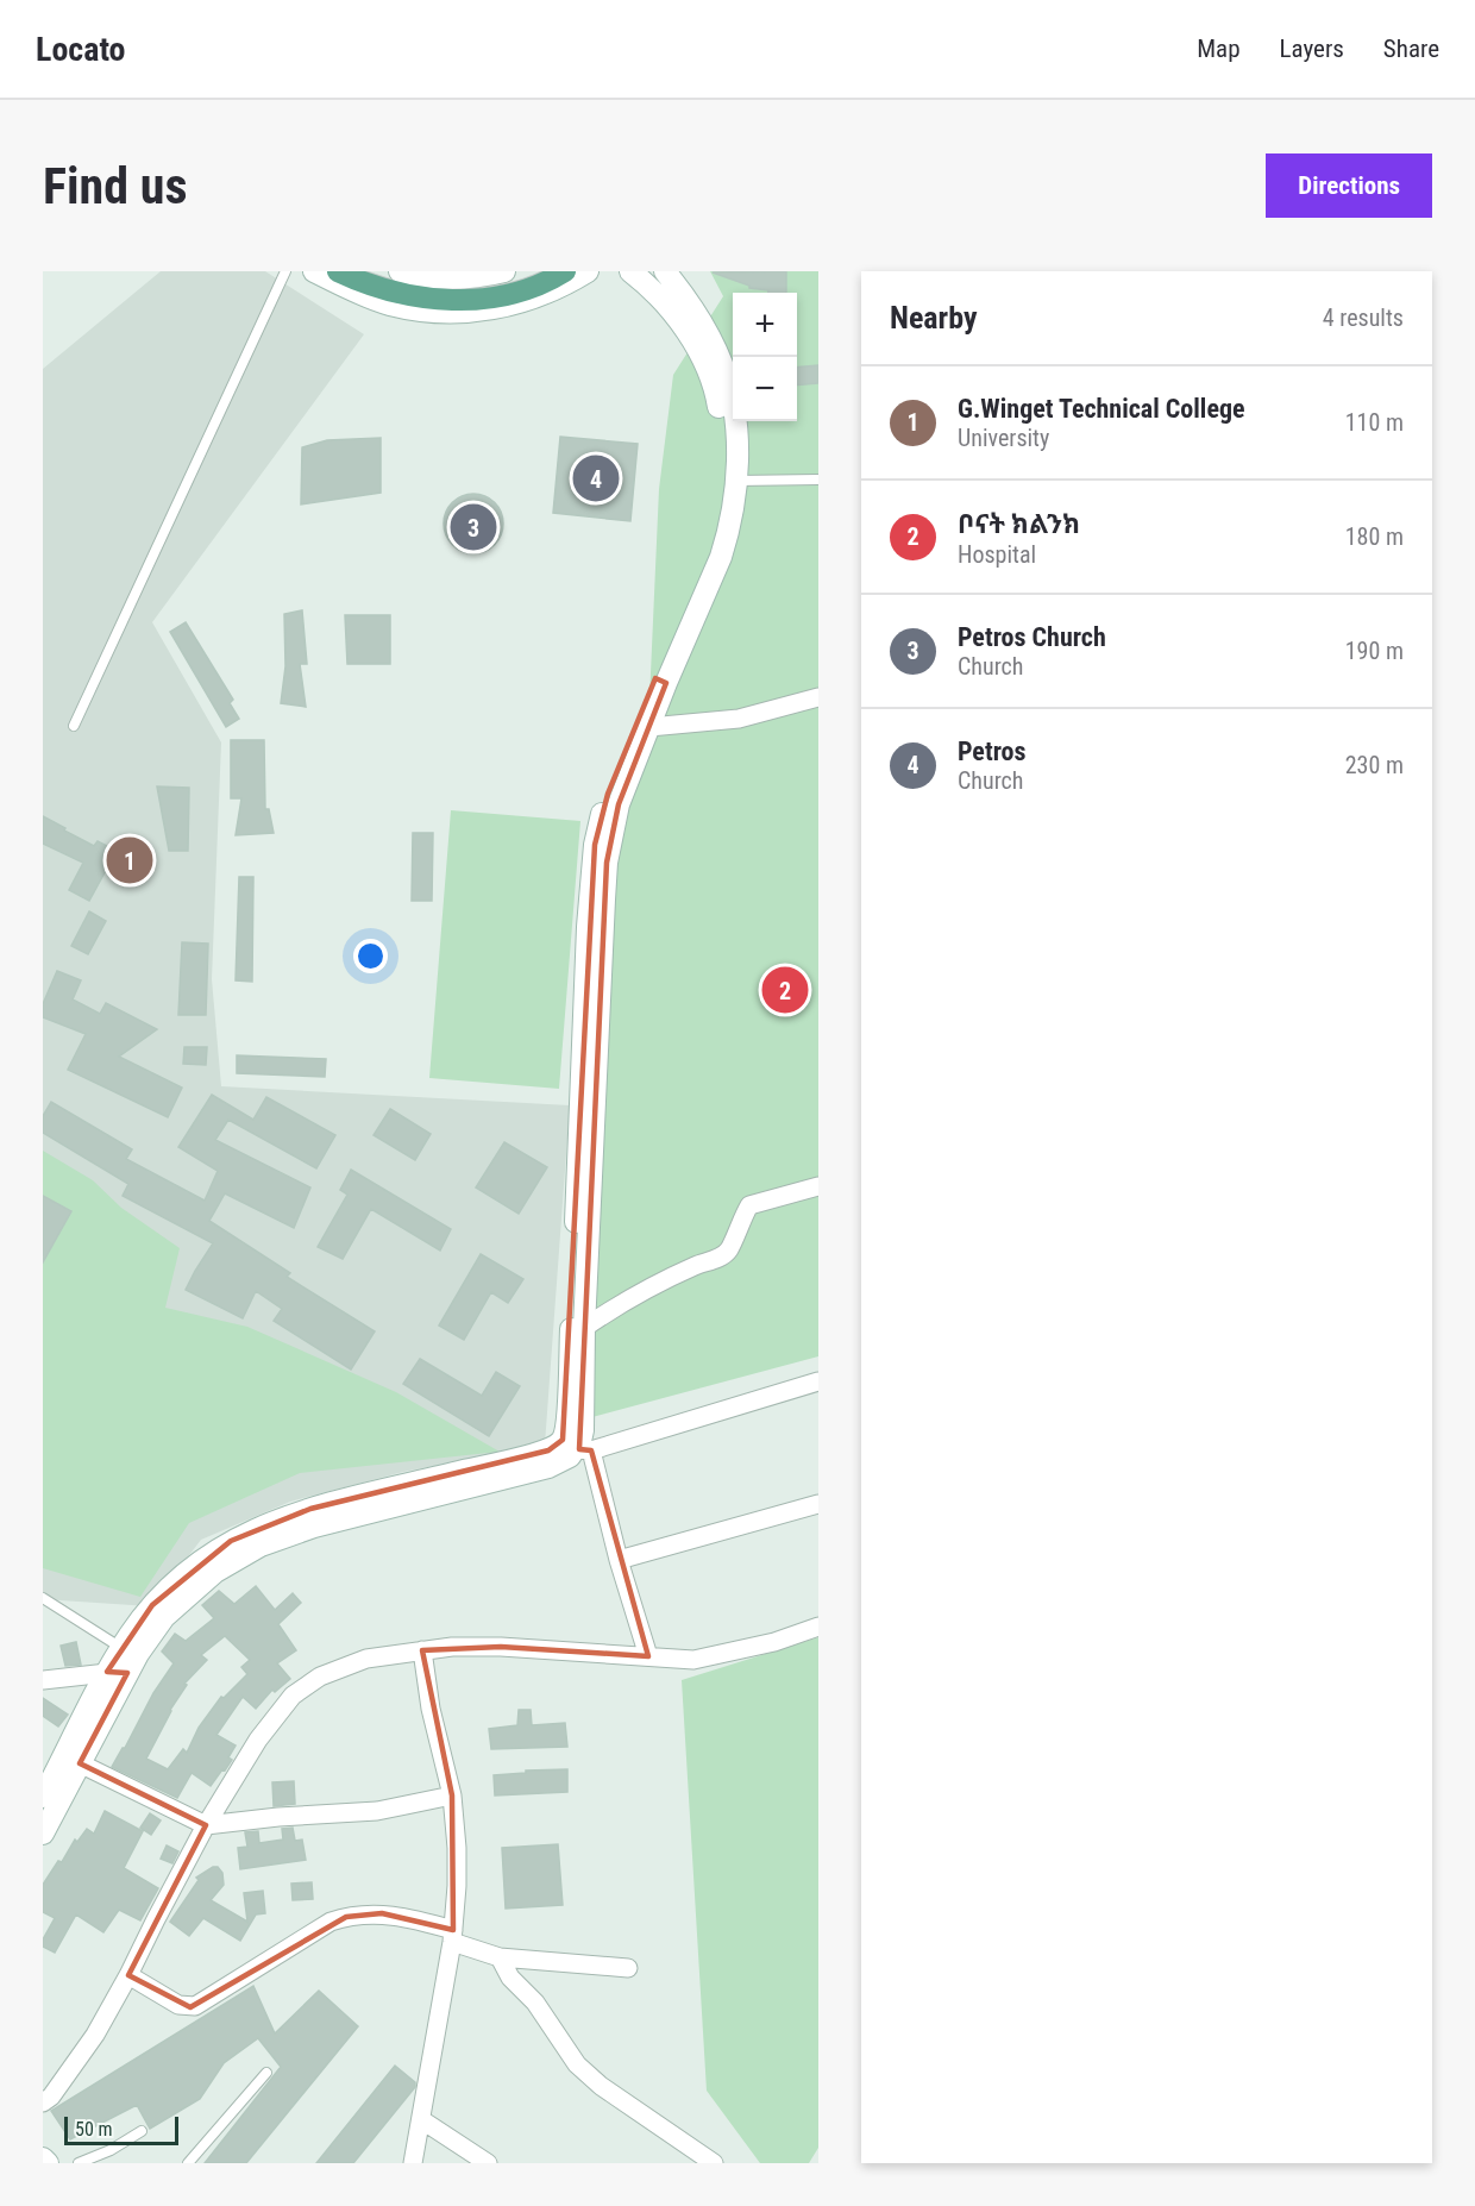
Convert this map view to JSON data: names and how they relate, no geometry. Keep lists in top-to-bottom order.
{
  "scale_bar": "50 m",
  "page": {
    "header": "Locato",
    "nav": ["Map", "Layers", "Share"],
    "buttons": "Directions",
    "title": "Find us",
    "heading": ["Nearby", "4 results"],
    "map_buttons": ["+", "−"],
    "list": [
      {
        "mark": "1",
        "name": "G.Winget Technical College",
        "note": "University",
        "value": "110 m"
      },
      {
        "mark": "2",
        "name": "ቦናት ክልንክ",
        "note": "Hospital",
        "value": "180 m"
      },
      {
        "mark": "3",
        "name": "Petros Church",
        "note": "Church",
        "value": "190 m"
      },
      {
        "mark": "4",
        "name": "Petros",
        "note": "Church",
        "value": "230 m"
      }
    ],
    "pins": [
      "4",
      "3",
      "1",
      "2"
    ],
    "scale": "50 m"
  }
}
